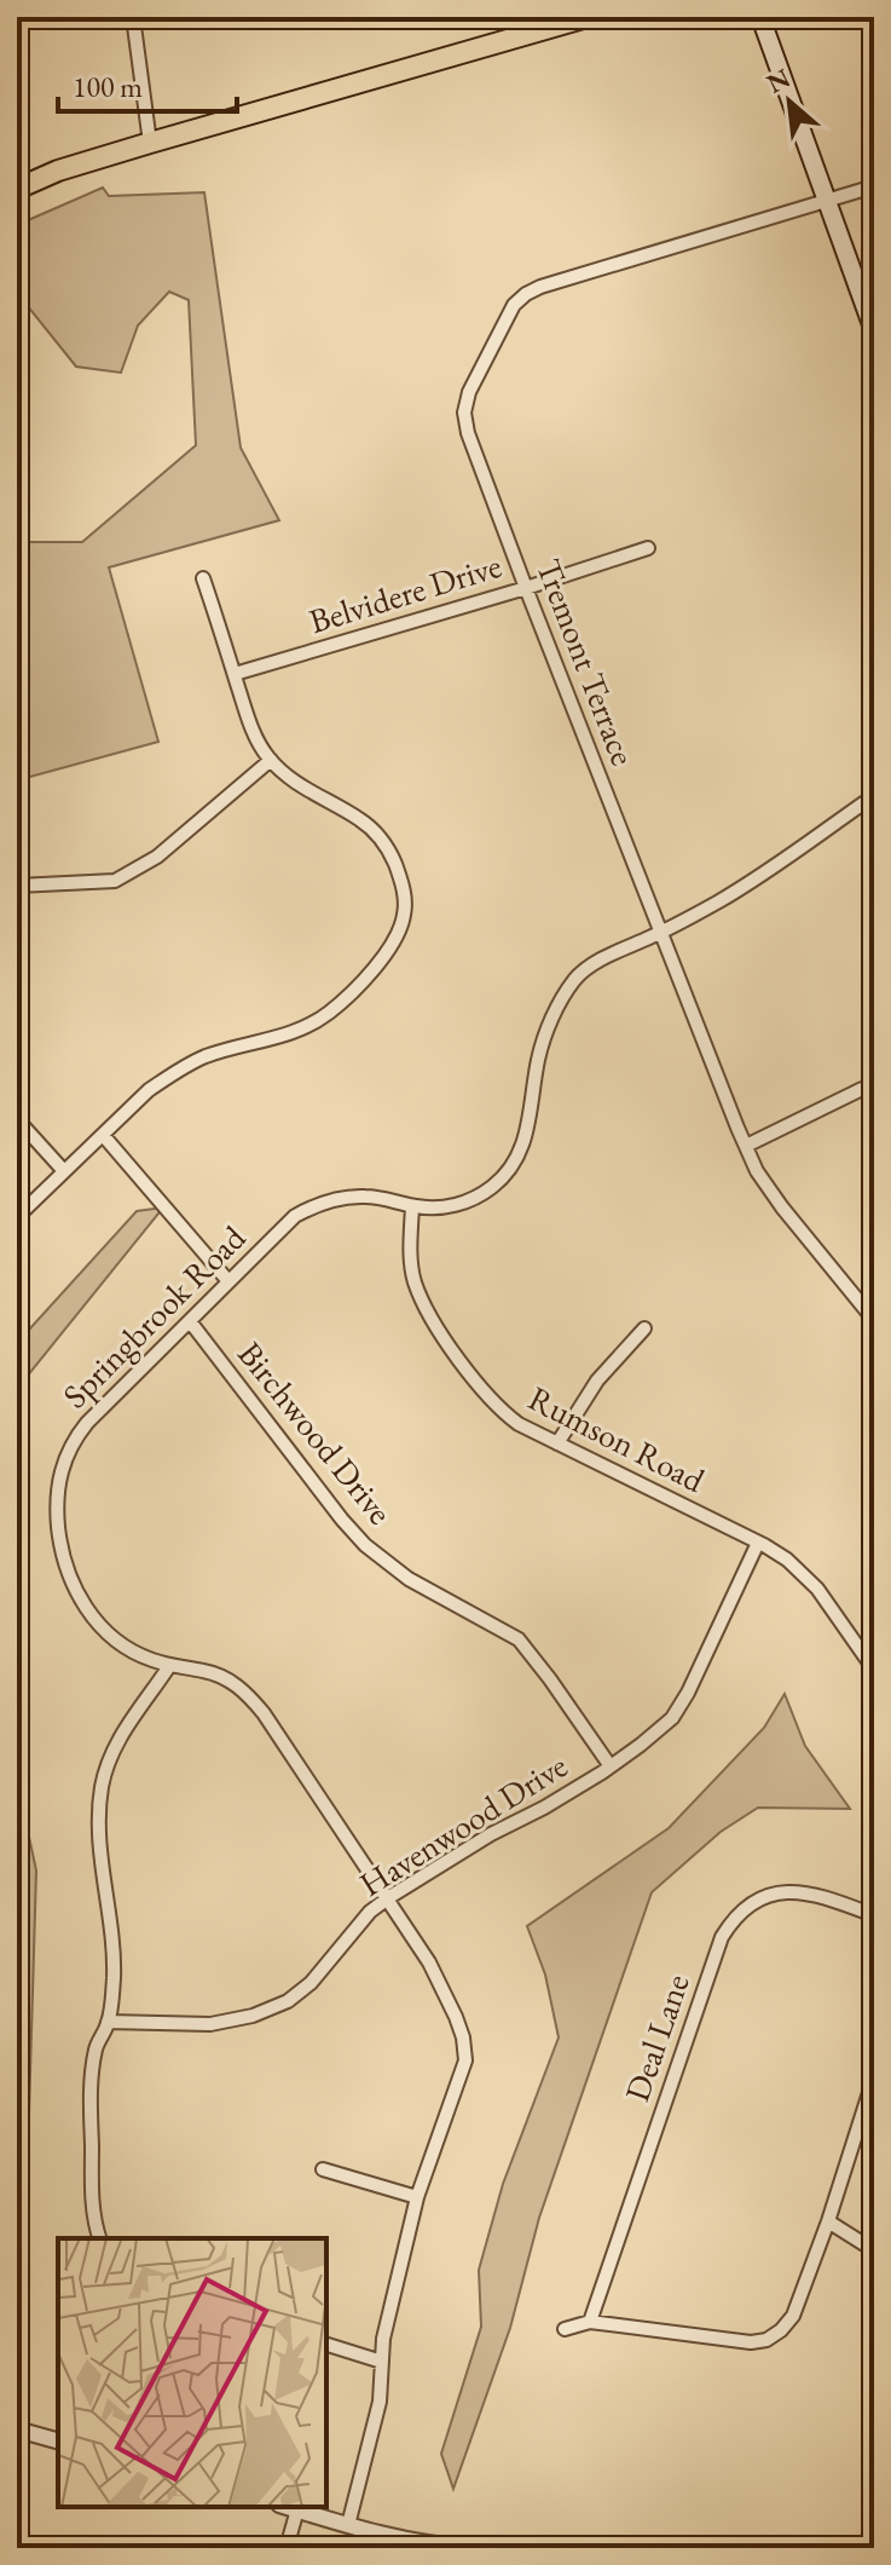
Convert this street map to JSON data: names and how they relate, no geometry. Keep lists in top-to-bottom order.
{
  "streets": {
    "street": [
      "Belvidere Drive",
      "Tremont Terrace",
      "Springbrook Road",
      "Birchwood Drive",
      "Rumson Road",
      "Havenwood Drive",
      "Deal Lane"
    ]
  },
  "crossings": [
    ["Belvidere Drive", "Tremont Terrace"],
    ["Tremont Terrace", "Springbrook Road"],
    ["Springbrook Road", "Birchwood Drive"],
    ["Springbrook Road", "Rumson Road"],
    ["Springbrook Road", "Havenwood Drive"],
    ["Birchwood Drive", "Havenwood Drive"],
    ["Rumson Road", "Havenwood Drive"]
  ],
  "scale_bar": "100 m",
  "north": "top left"
}
